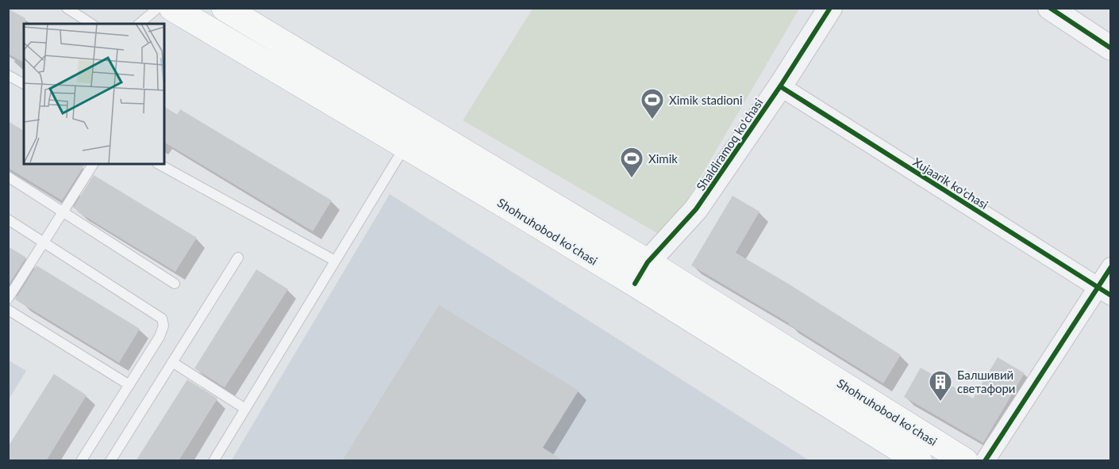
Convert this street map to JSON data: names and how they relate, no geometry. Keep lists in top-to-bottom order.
{
  "streets": {
    "highway": ["Shohruhobod koʻchasi"],
    "street": ["Shaldiramoq ko'chasi", "Xujaarik ko'chasi"]
  },
  "crossings": [
    ["Shaldiramoq ko'chasi", "Xujaarik ko'chasi"],
    ["Shaldiramoq ko'chasi", "Shohruhobod koʻchasi"]
  ],
  "places": {
    "sports": ["Ximik stadioni", "Ximik"],
    "building": ["Балшивий светафори"]
  }
}
